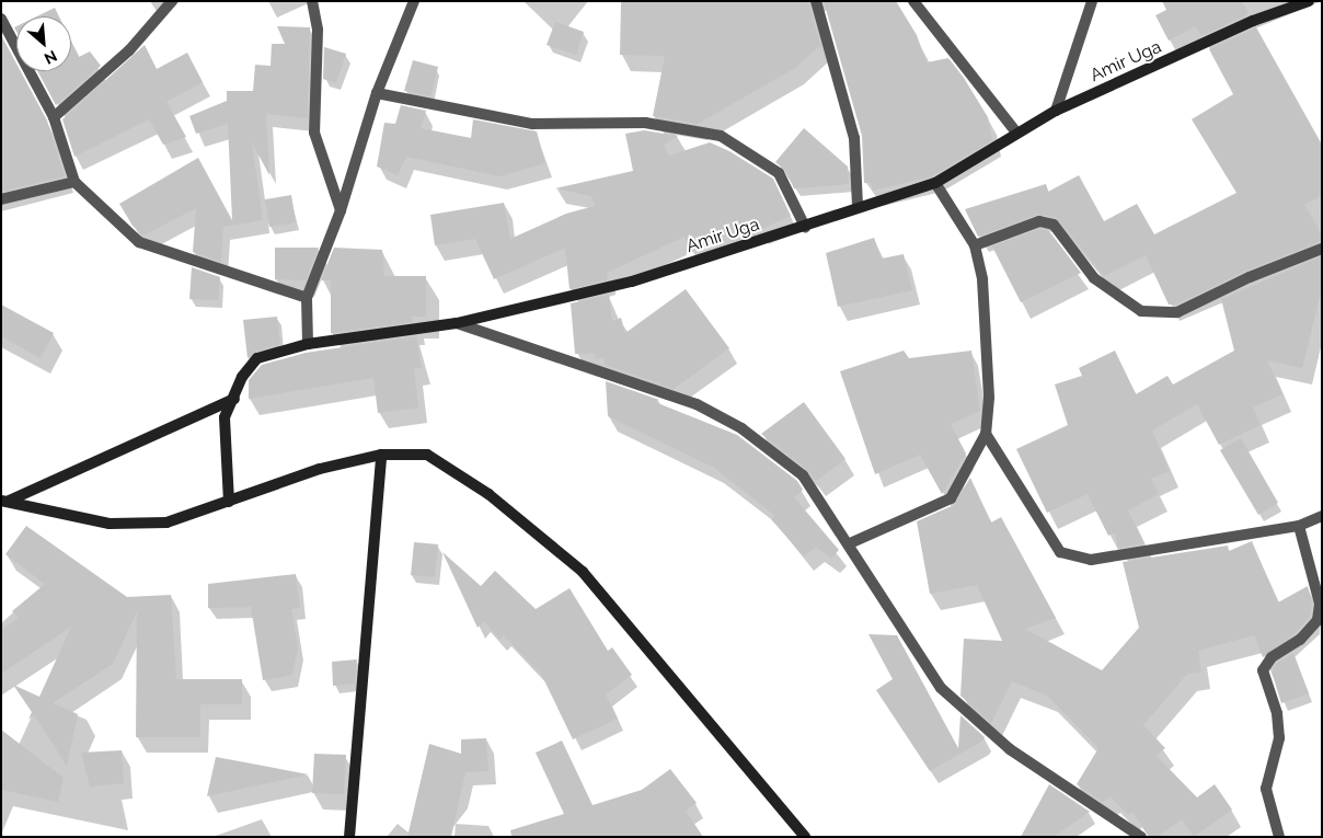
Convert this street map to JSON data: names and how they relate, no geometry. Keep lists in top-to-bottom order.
{
  "streets": {
    "street": ["Amir Uga"]
  },
  "north": "bottom right"
}
